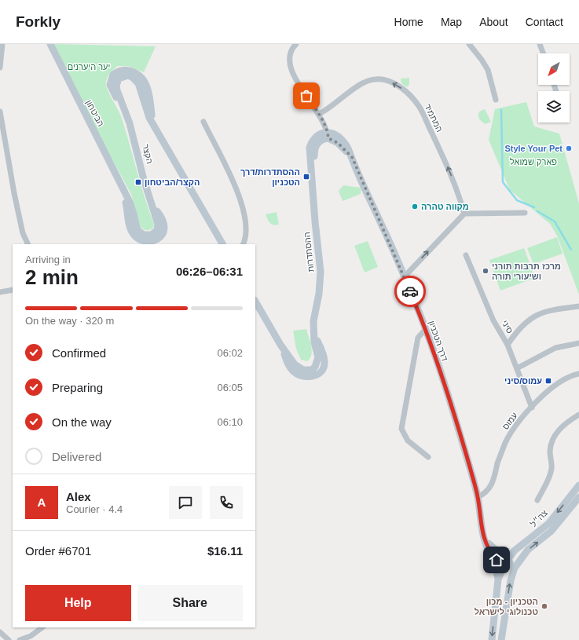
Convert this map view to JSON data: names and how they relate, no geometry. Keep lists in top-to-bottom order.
{
  "streets": {
    "street": [
      "הביטחון",
      "המתמיד",
      "הקצר",
      "ההסתדרות",
      "סיני",
      "דרך הטכניון",
      "עמוס",
      "צה״ל"
    ]
  },
  "crossings": [
    ["הביטחון", "הקצר"],
    ["ההסתדרות", "דרך הטכניון"],
    ["סיני", "עמוס"],
    ["דרך הטכניון", "עמוס"],
    ["דרך הטכניון", "צה״ל"]
  ],
  "parks": ["יער היערנים", "פארק שמואל"],
  "places": {
    "other": [
      "Style Your Pet",
      "מקווה טהרה",
      "מרכז תרבות תורני ושיעורי תורה",
      "הטכניון - מכון טכנולוגי לישראל"
    ],
    "transit": ["ההסתדרות/דרך הטכניון", "הקצר/הביטחון", "עמוס/סיני"]
  },
  "north": "bottom left",
  "page": {
    "header": "Forkly",
    "nav": [
      "Home",
      "Map",
      "About",
      "Contact"
    ],
    "heading": ["2 min", "Arriving in", "06:26–06:31"],
    "panel": [
      "Alex",
      "Courier · 4.4",
      "Order #6701",
      "$16.11"
    ],
    "bar": "On the way · 320 m",
    "list": [
      ["Confirmed", "06:02"],
      ["Preparing", "06:05"],
      ["On the way", "06:10"],
      "Delivered"
    ],
    "round": "A",
    "buttons": ["Help", "Share"]
  }
}
